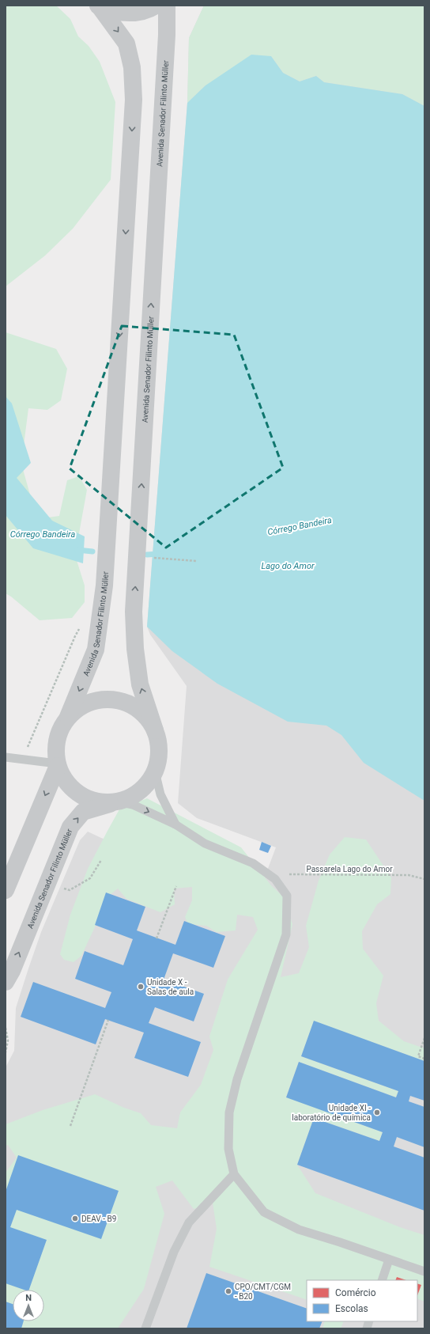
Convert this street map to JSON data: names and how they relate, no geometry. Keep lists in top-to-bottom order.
{
  "streets": {
    "main road": ["Avenida Senador Filinto Müller"],
    "path": ["Passarela Lago do Amor"]
  },
  "water": ["Córrego Bandeira", "Lago do Amor"],
  "places": [
    "Unidade X - Salas de aula",
    "Unidade XI - laboratório de química",
    "DEAV - B9",
    "CPO/CMT/CGM - B20"
  ],
  "legend": ["Comércio", "Escolas"],
  "north": "top"
}
